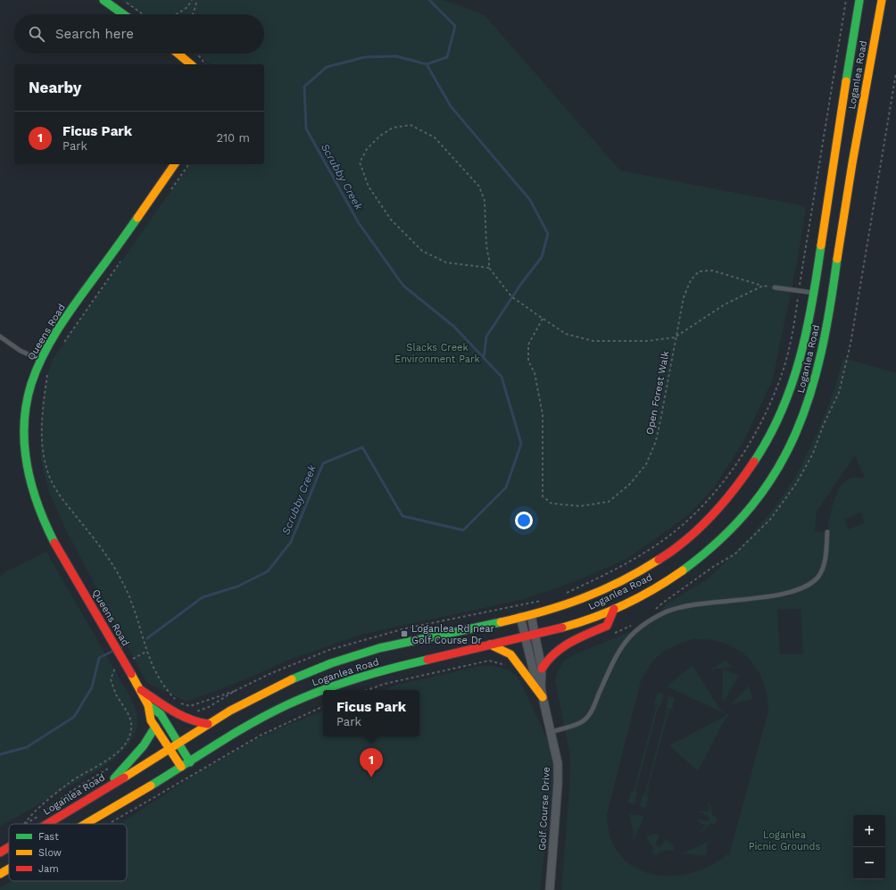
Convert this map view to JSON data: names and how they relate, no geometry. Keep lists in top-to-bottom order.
{
  "streets": {
    "main road": ["Loganlea Road", "Queens Road"],
    "street": ["Golf Course Drive"],
    "path": ["Open Forest Walk"]
  },
  "crossings": [
    ["Loganlea Road", "Queens Road"],
    ["Loganlea Road", "Golf Course Drive"]
  ],
  "water": ["Scrubby Creek"],
  "parks": ["Slacks Creek Environment Park", "Loganlea Picnic Grounds"],
  "places": {
    "transit": ["Loganlea Rd near Golf Course Dr"]
  },
  "legend": ["Fast", "Slow", "Jam"],
  "page": {
    "search": "Search here",
    "heading": "Nearby",
    "list": [
      {
        "mark": "1",
        "name": "Ficus Park",
        "note": "Park",
        "value": "210 m"
      }
    ],
    "popup": ["Ficus Park", "Park"],
    "pins": "1",
    "map_buttons": ["+", "−"]
  }
}
